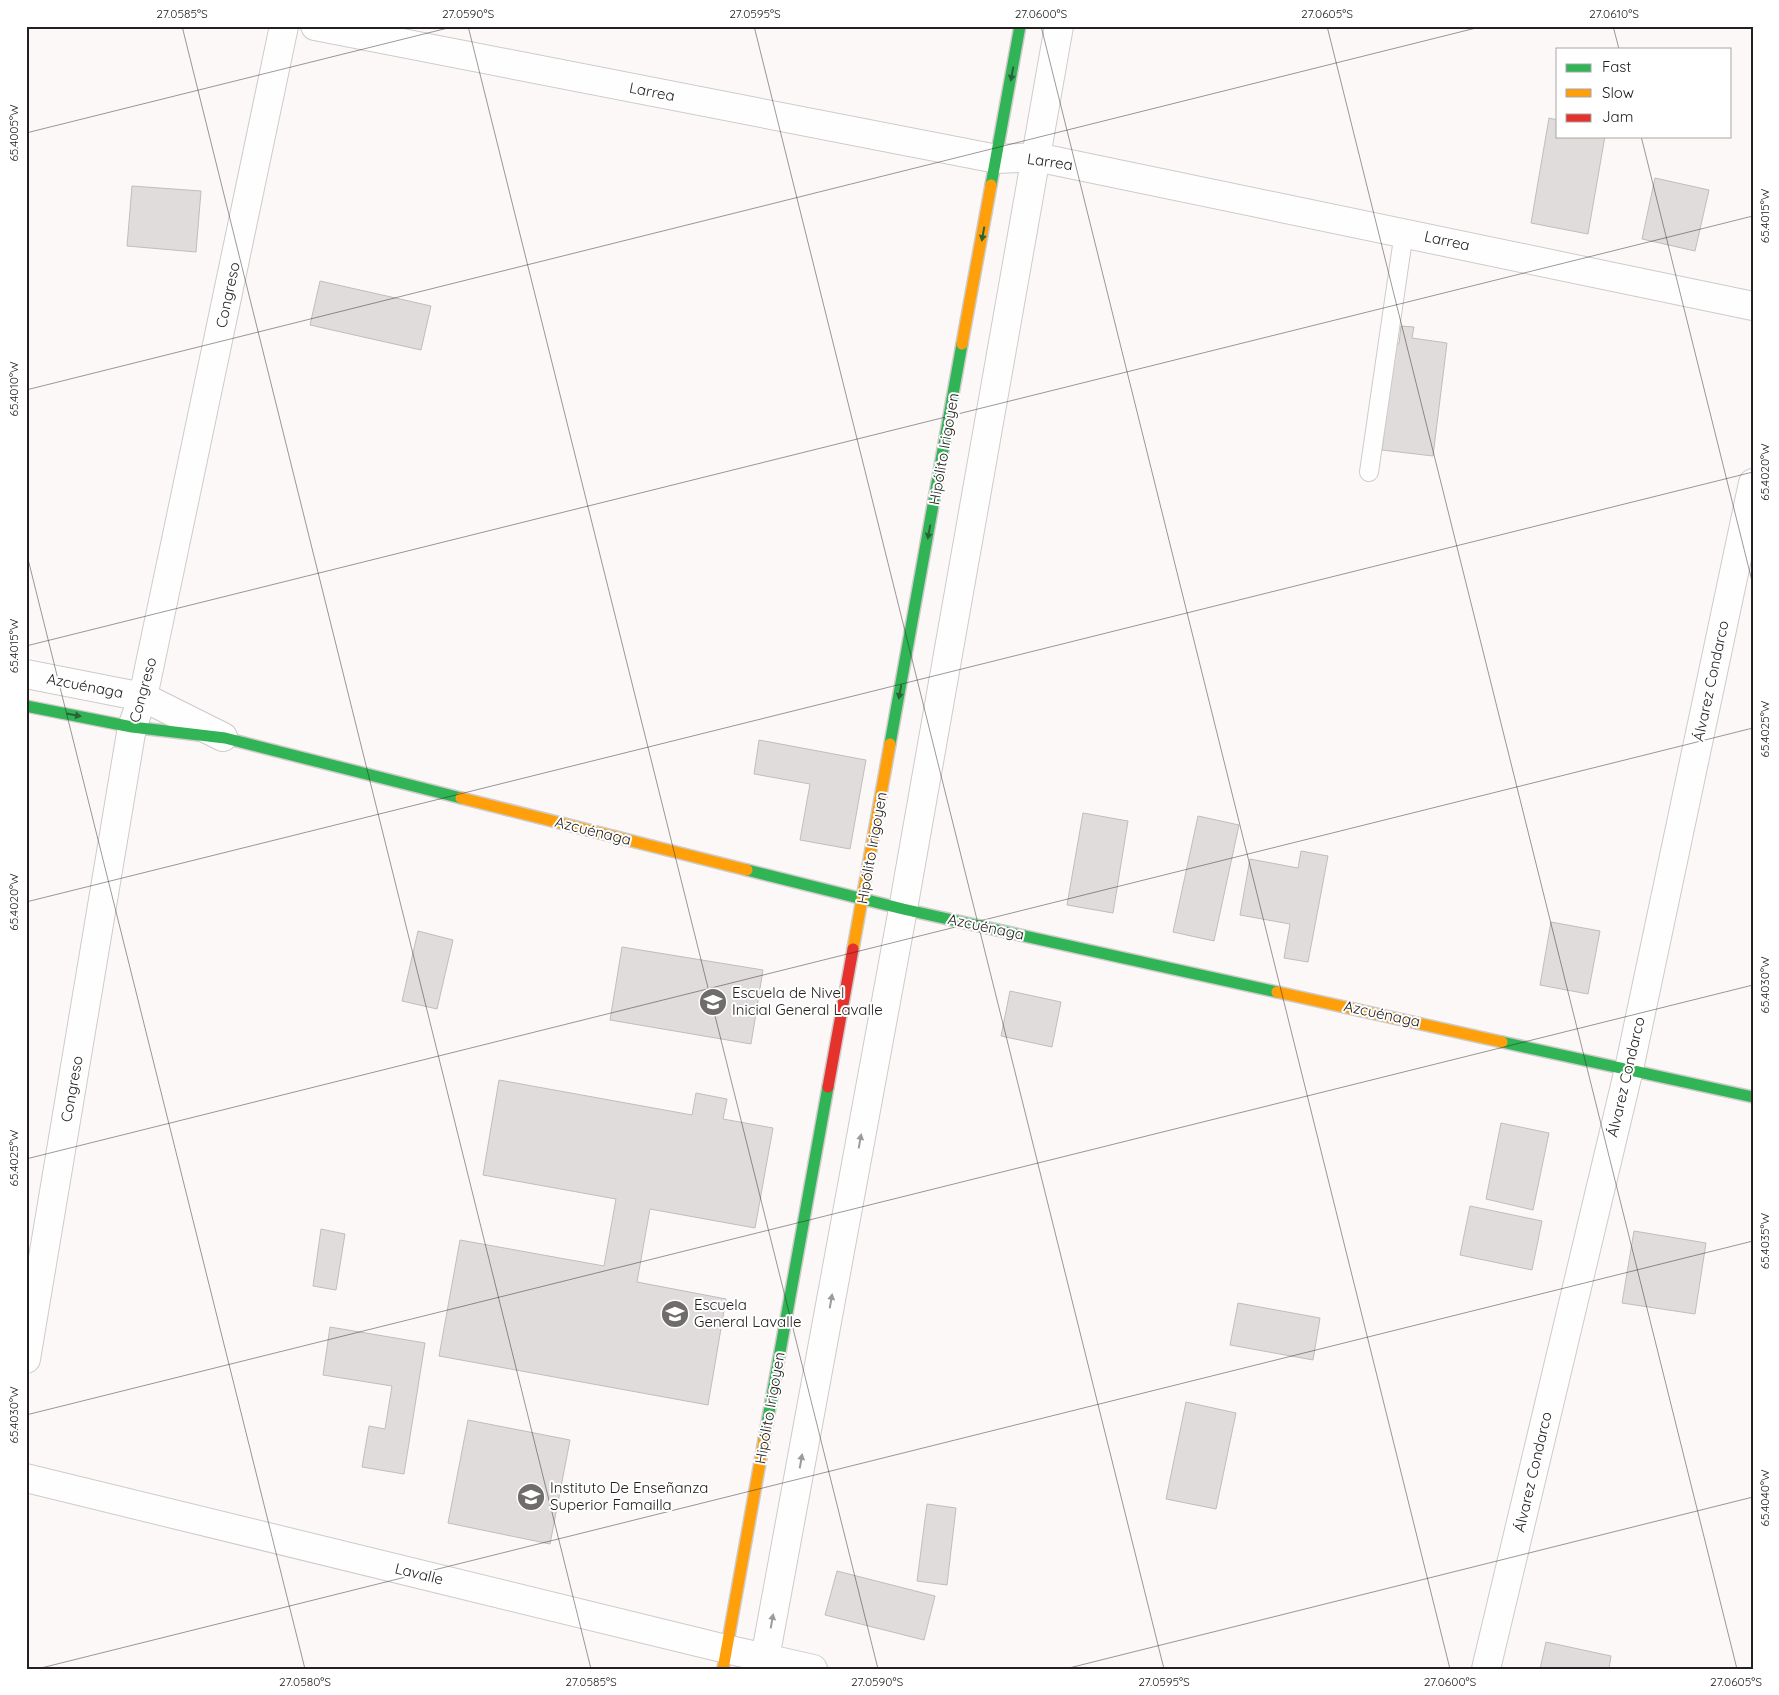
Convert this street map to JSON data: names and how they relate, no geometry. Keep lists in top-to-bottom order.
{
  "streets": {
    "street": [
      "Larrea",
      "Congreso",
      "Hipólito Irigoyen",
      "Álvarez Condarco",
      "Azcuénaga",
      "Lavalle"
    ]
  },
  "crossings": [
    ["Larrea", "Hipólito Irigoyen"],
    ["Congreso", "Azcuénaga"],
    ["Hipólito Irigoyen", "Azcuénaga"],
    ["Hipólito Irigoyen", "Lavalle"],
    ["Álvarez Condarco", "Azcuénaga"]
  ],
  "places": {
    "school or university": ["Escuela de Nivel Inicial General Lavalle", "Escuela General Lavalle", "Instituto De Enseñanza Superior Famailla"]
  },
  "legend": ["Fast", "Slow", "Jam"],
  "coordinates": [
    "27.0585°S",
    "27.0590°S",
    "27.0595°S",
    "27.0600°S",
    "27.0605°S",
    "27.0610°S",
    "65.4005°W",
    "65.4015°W",
    "65.4010°W",
    "65.4020°W",
    "65.4025°W",
    "65.4030°W",
    "65.4035°W",
    "65.4040°W",
    "27.0580°S"
  ]
}
